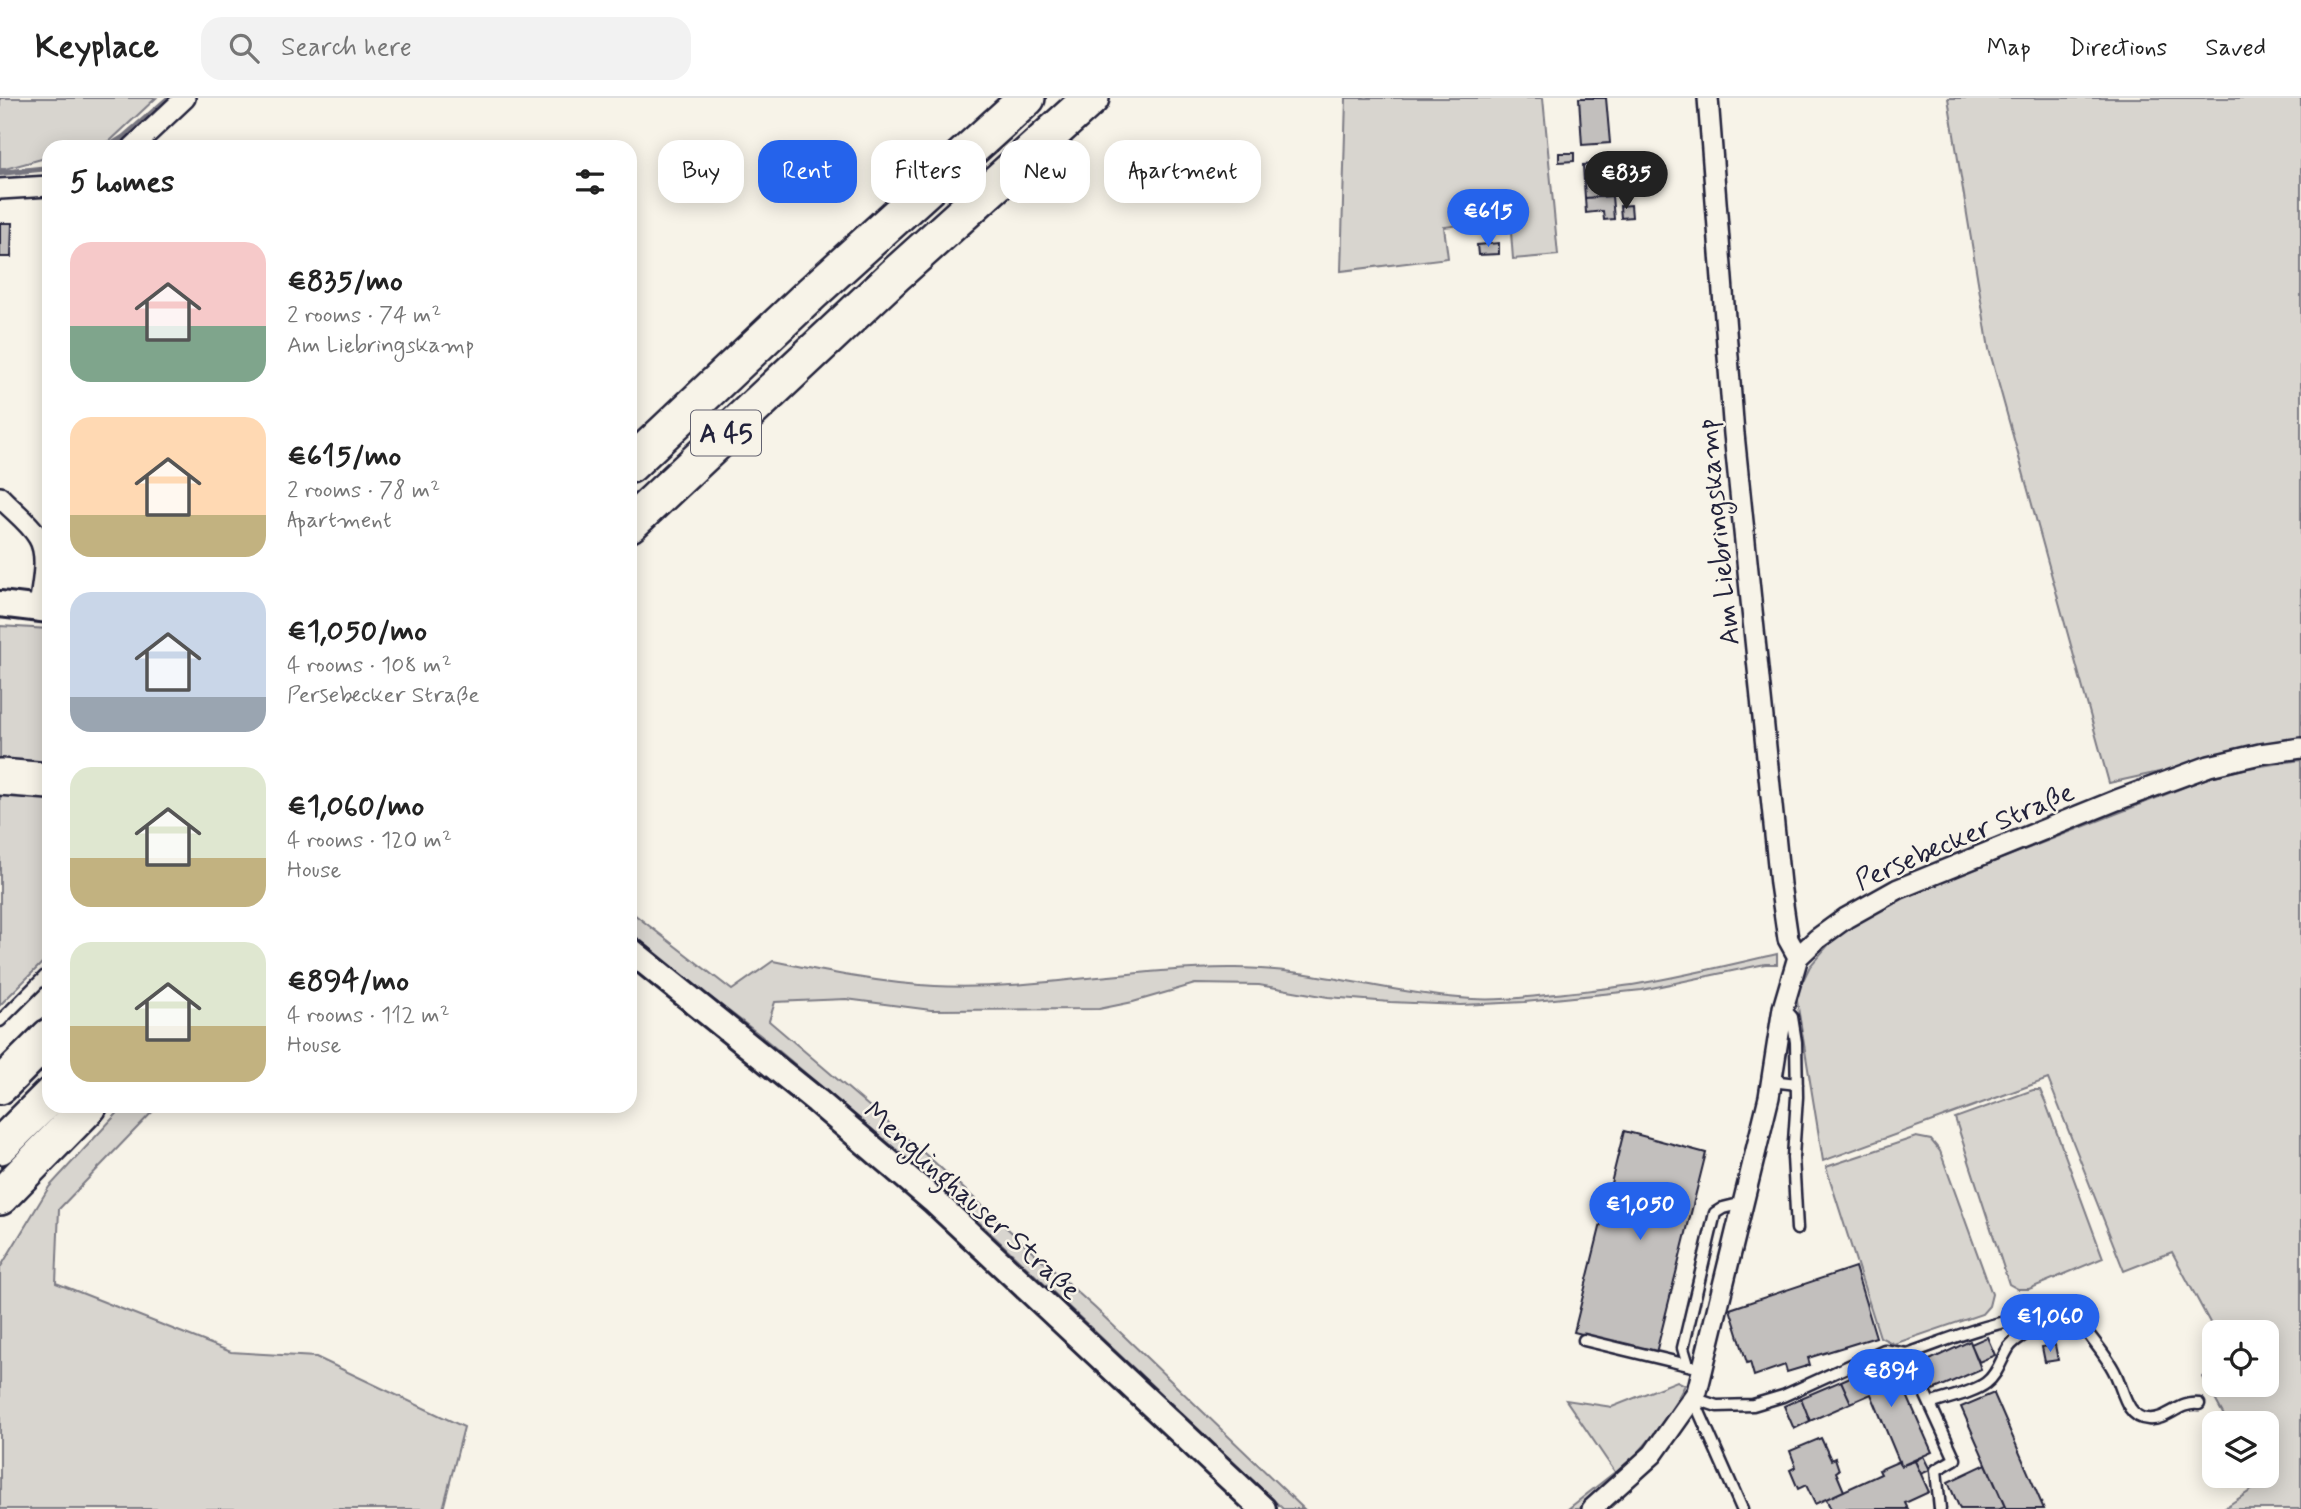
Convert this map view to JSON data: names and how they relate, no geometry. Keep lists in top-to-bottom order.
{
  "streets": {
    "highway": ["A 45"],
    "street": ["Am Liebringskamp", "Persebecker Straße", "Menglinghauser Straße"]
  },
  "crossings": [
    ["Am Liebringskamp", "Persebecker Straße"]
  ],
  "page": {
    "header": "Keyplace",
    "search": "Search here",
    "nav": ["Map", "Directions", "Saved"],
    "chip": [
      "Buy",
      "Rent",
      "Filters",
      "New",
      "Apartment"
    ],
    "heading": "5 homes",
    "price": [
      "€835",
      "€615",
      "€1,050",
      "€1,060",
      "€894"
    ],
    "list": [
      {
        "name": "€835/mo",
        "note": "2 rooms · 74 m² · Am Liebringskamp"
      },
      {
        "name": "€615/mo",
        "note": "2 rooms · 78 m² · Apartment"
      },
      {
        "name": "€1,050/mo",
        "note": "4 rooms · 108 m² · Persebecker Straße"
      },
      {
        "name": "€1,060/mo",
        "note": "4 rooms · 120 m² · House"
      },
      {
        "name": "€894/mo",
        "note": "4 rooms · 112 m² · House"
      }
    ]
  }
}
